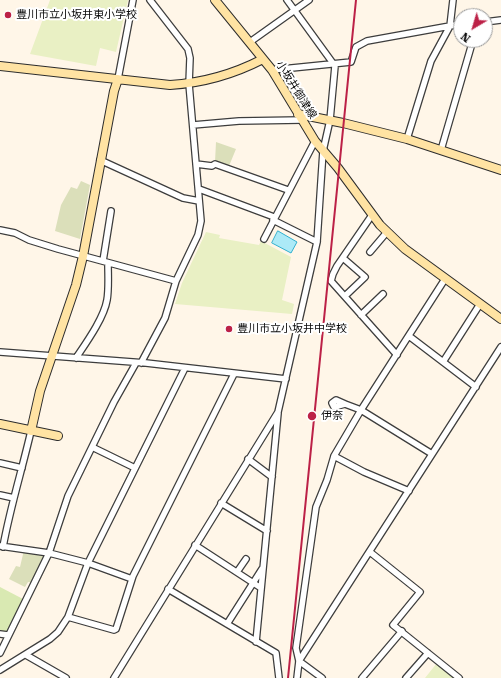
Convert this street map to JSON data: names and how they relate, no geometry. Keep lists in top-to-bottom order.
{
  "streets": {
    "street": ["小坂井御津線"]
  },
  "places": ["豊川市立小坂井東小学校", "豊川市立小坂井中学校", "伊奈"],
  "north": "bottom left"
}
